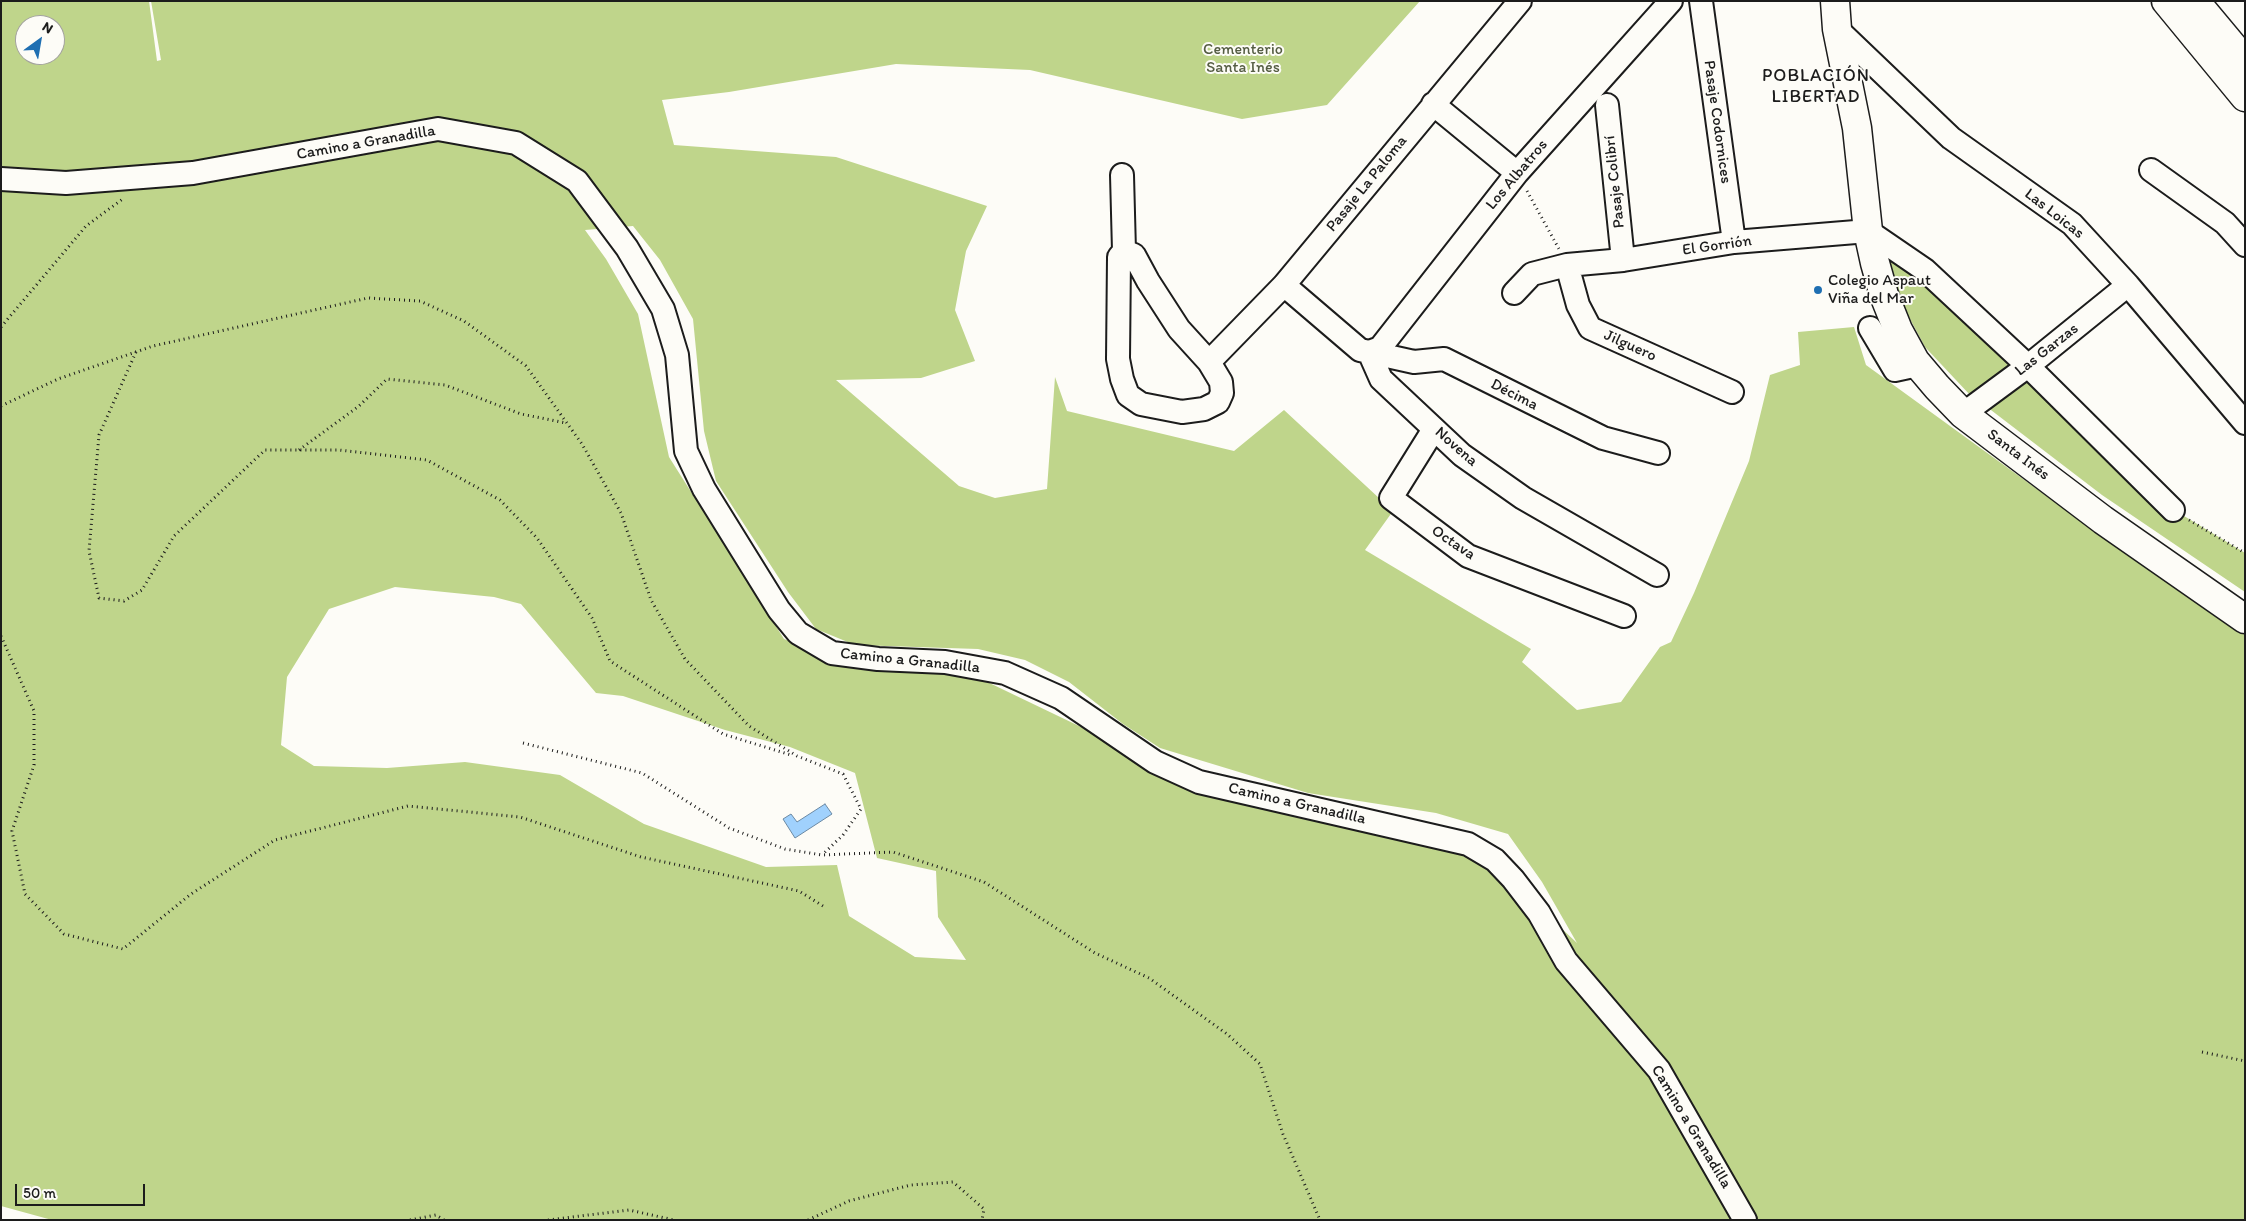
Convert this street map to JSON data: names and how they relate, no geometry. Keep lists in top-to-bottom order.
{
  "streets": {
    "main road": ["Santa Inés"],
    "street": [
      "Pasaje Codornices",
      "Camino a Granadilla",
      "Los Albatros",
      "Pasaje Colibrí",
      "Pasaje La Paloma",
      "Las Loicas",
      "El Gorrión",
      "Jilguero",
      "Las Garzas",
      "Décima",
      "Novena",
      "Octava"
    ]
  },
  "crossings": [
    ["Pasaje Codornices", "El Gorrión"],
    ["Los Albatros", "Décima"],
    ["Los Albatros", "Novena"],
    ["Pasaje Colibrí", "El Gorrión"],
    ["Las Loicas", "Las Garzas"],
    ["Las Loicas", "Santa Inés"],
    ["El Gorrión", "Jilguero"],
    ["El Gorrión", "Santa Inés"],
    ["Las Garzas", "Santa Inés"],
    ["Décima", "Novena"],
    ["Novena", "Octava"]
  ],
  "districts": ["POBLACIÓN LIBERTAD"],
  "parks": ["Cementerio Santa Inés"],
  "places": ["Colegio Aspaut Viña del Mar"],
  "scale_bar": "50 m",
  "north": "top right"
}
